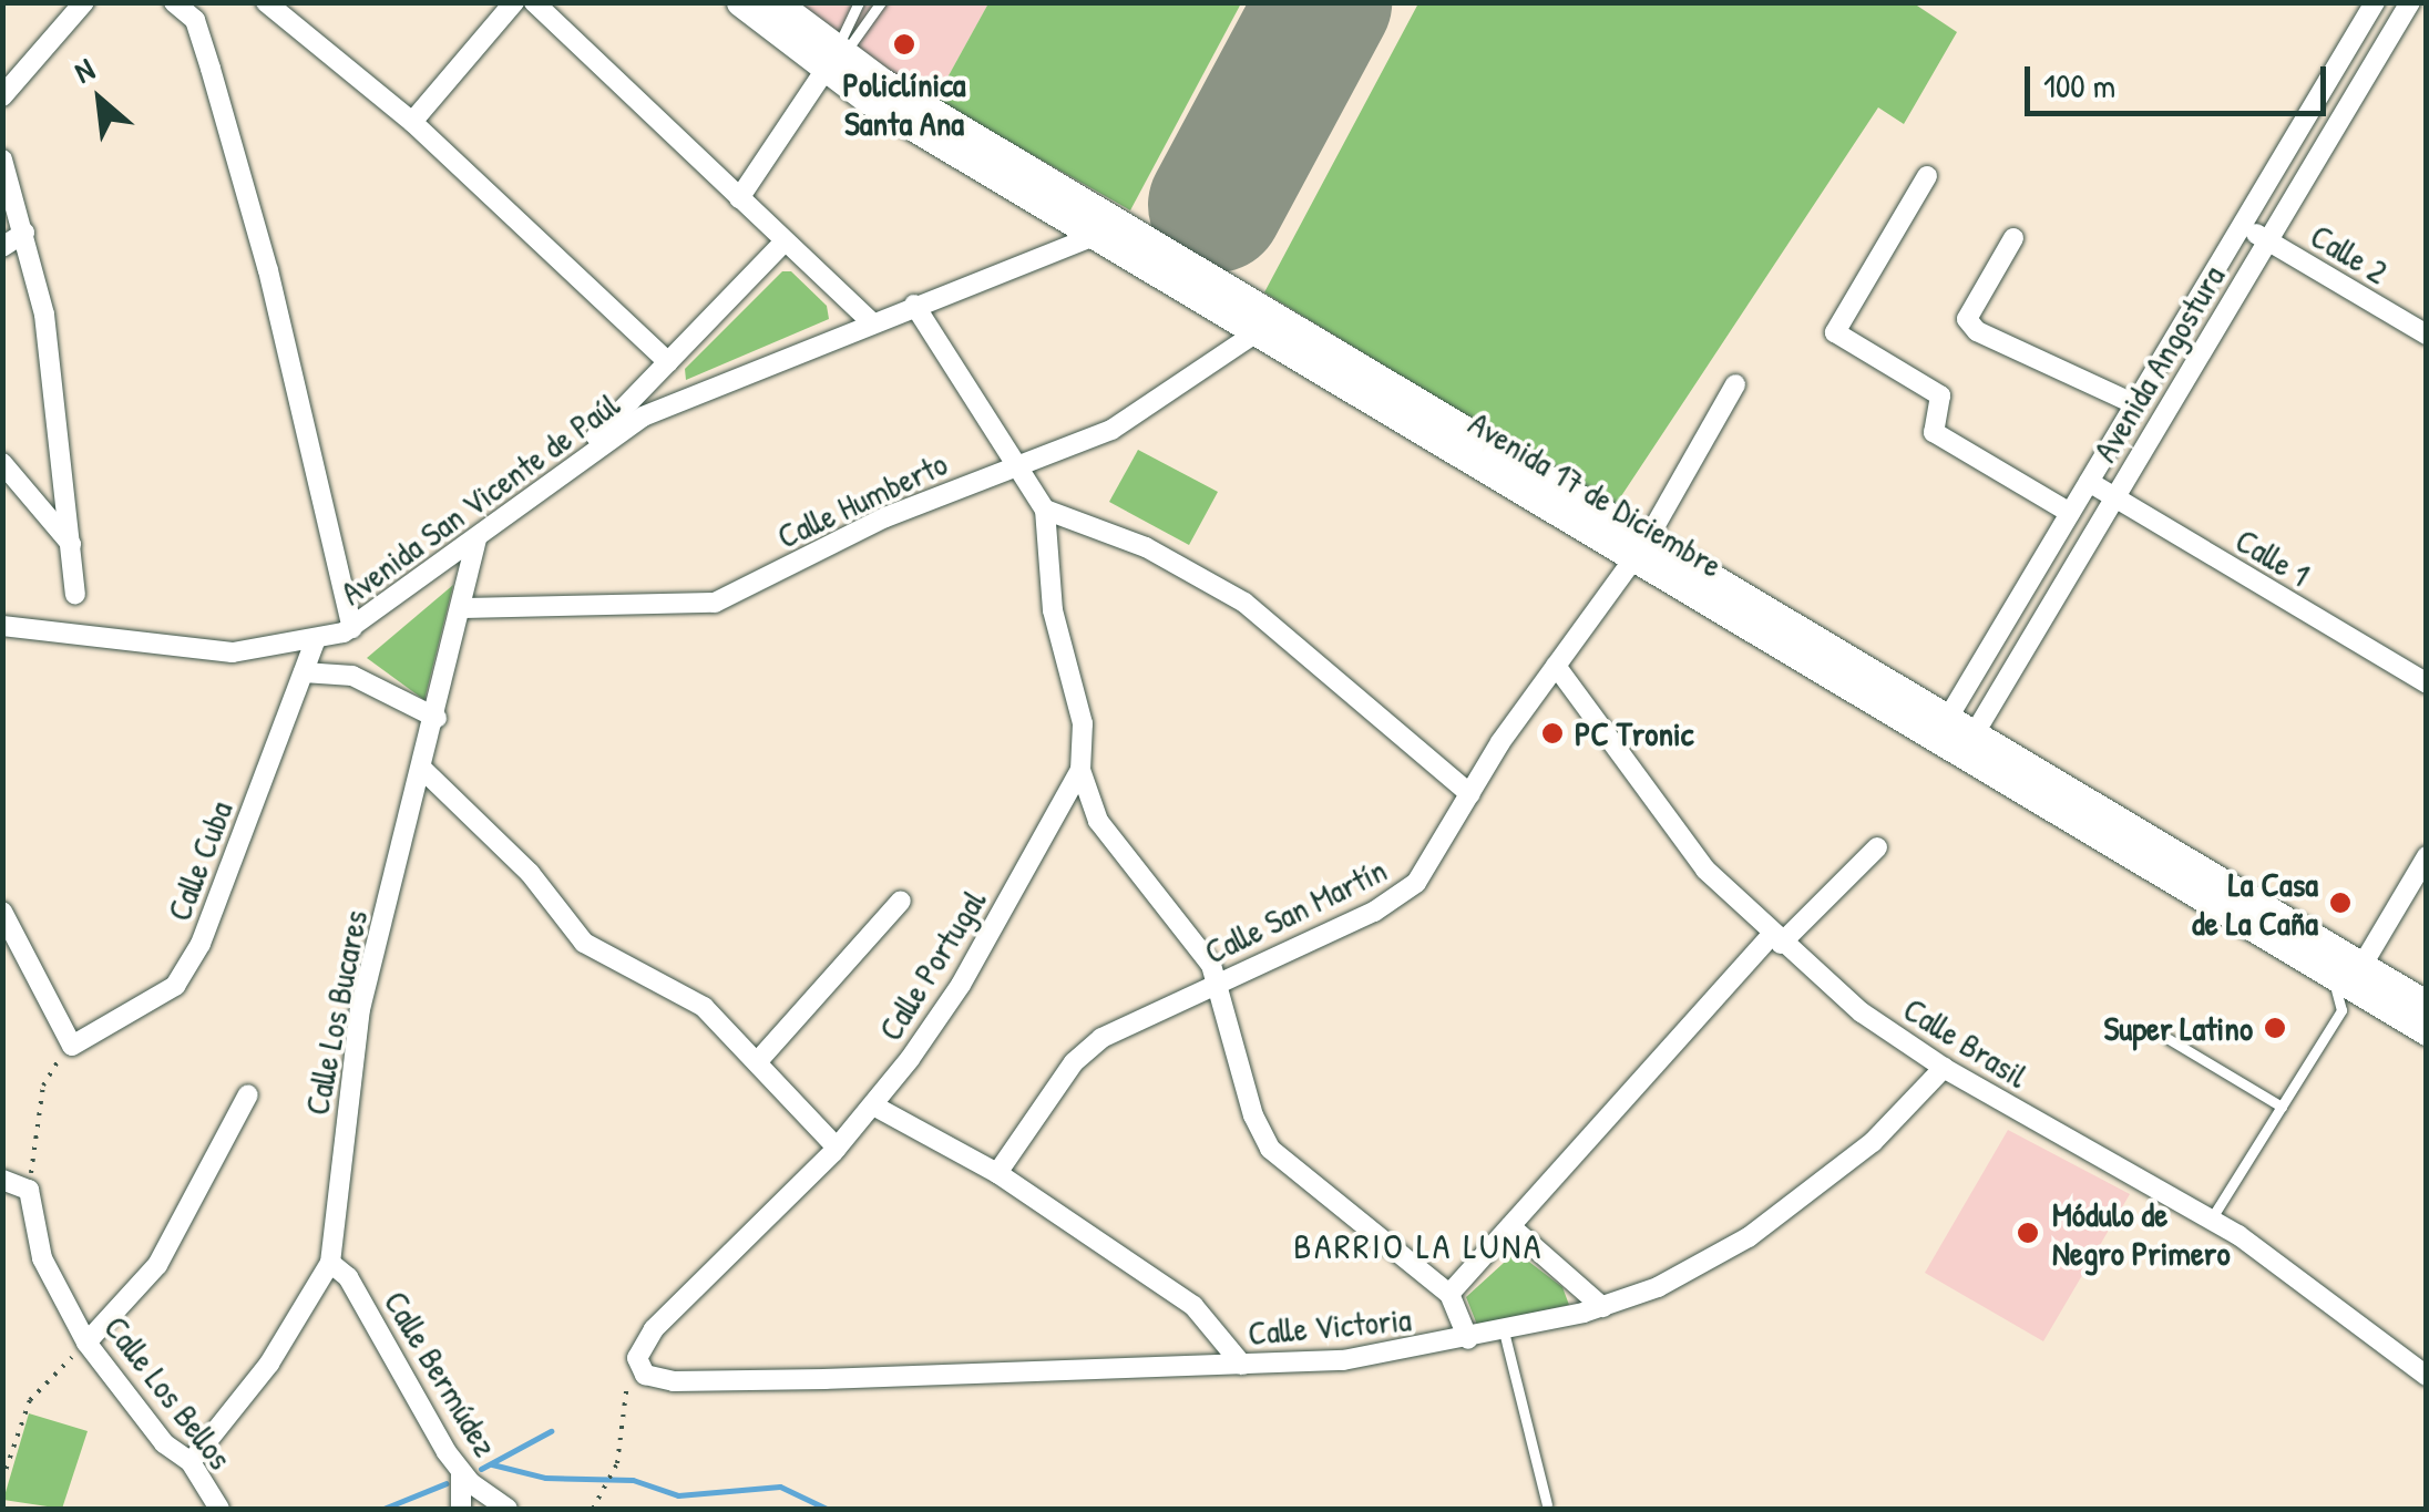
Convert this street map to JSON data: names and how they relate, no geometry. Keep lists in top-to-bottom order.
{
  "streets": {
    "street": [
      "Calle 2",
      "Avenida Angostura",
      "Avenida 17 de Diciembre",
      "Avenida San Vicente de Paúl",
      "Calle Humberto",
      "Calle 1",
      "Calle Cuba",
      "Calle San Martín",
      "Calle Portugal",
      "Calle Los Bucares",
      "Calle Brasil",
      "Calle Victoria",
      "Calle Bermúdez",
      "Calle Los Bellos"
    ]
  },
  "crossings": [
    ["Calle 2", "Avenida Angostura"],
    ["Avenida Angostura", "Avenida 17 de Diciembre"],
    ["Avenida Angostura", "Calle 1"],
    ["Avenida 17 de Diciembre", "Avenida San Vicente de Paúl"],
    ["Avenida 17 de Diciembre", "Calle Humberto"],
    ["Avenida 17 de Diciembre", "Calle San Martín"],
    ["Avenida San Vicente de Paúl", "Calle Cuba"],
    ["Avenida San Vicente de Paúl", "Calle Los Bucares"],
    ["Calle Humberto", "Calle Los Bucares"],
    ["Calle San Martín", "Calle Brasil"],
    ["Calle Portugal", "Calle Victoria"],
    ["Calle Los Bucares", "Calle Bermúdez"],
    ["Calle Los Bucares", "Calle Los Bellos"],
    ["Calle Brasil", "Calle Victoria"]
  ],
  "districts": ["BARRIO LA LUNA"],
  "places": [
    "Policlínica Santa Ana",
    "PC Tronic",
    "La Casa de La Caña",
    "Super Latino",
    "Módulo de Negro Primero"
  ],
  "scale_bar": "100 m",
  "north": "top left"
}
